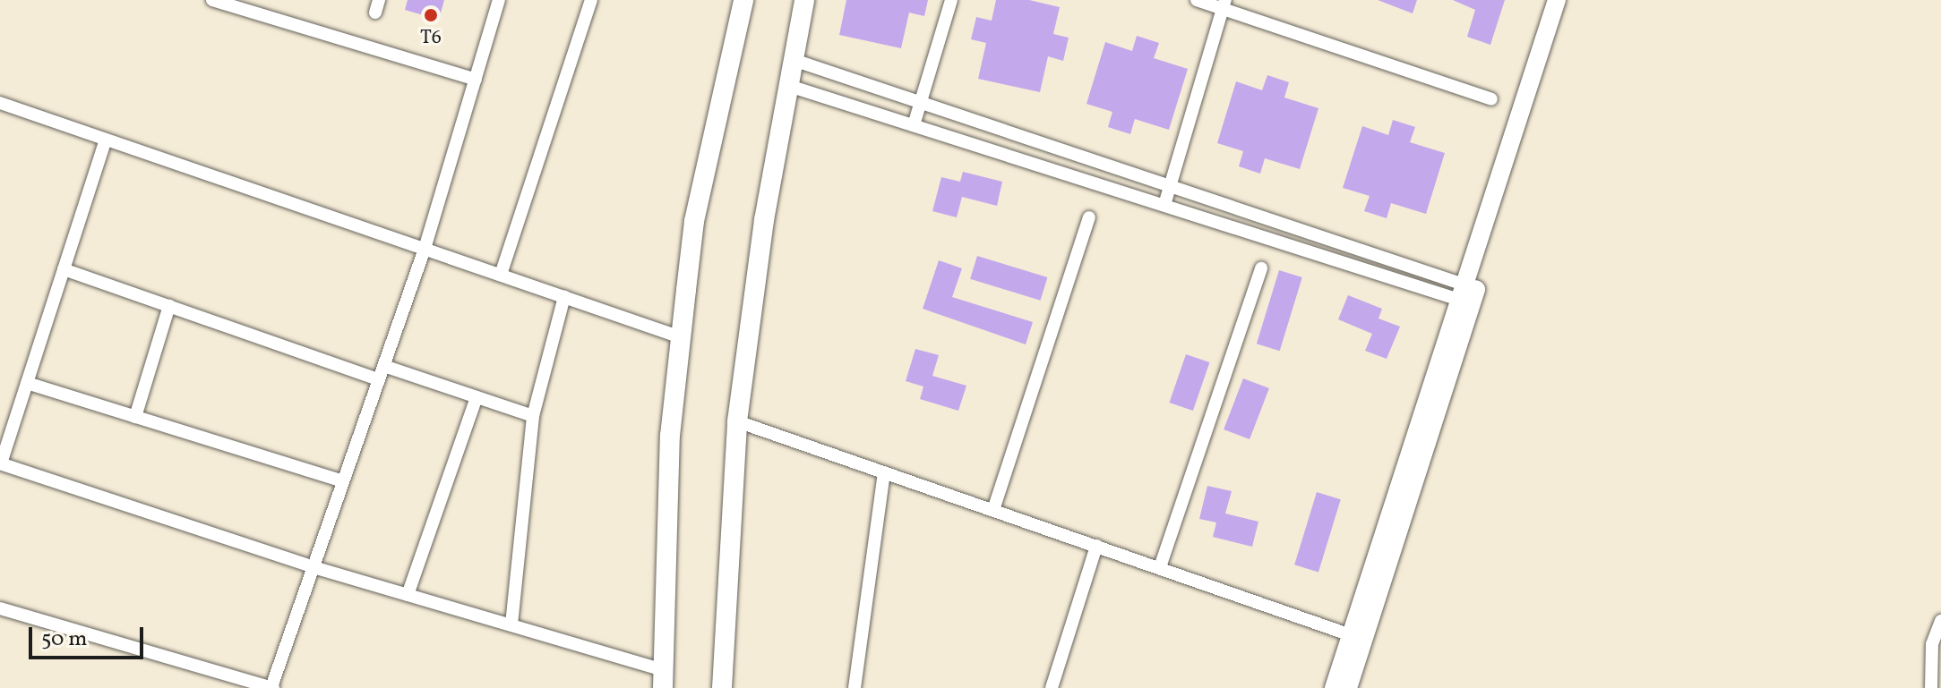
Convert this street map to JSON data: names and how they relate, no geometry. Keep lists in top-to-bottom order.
{
  "places": ["T6"],
  "scale_bar": "50 m"
}
